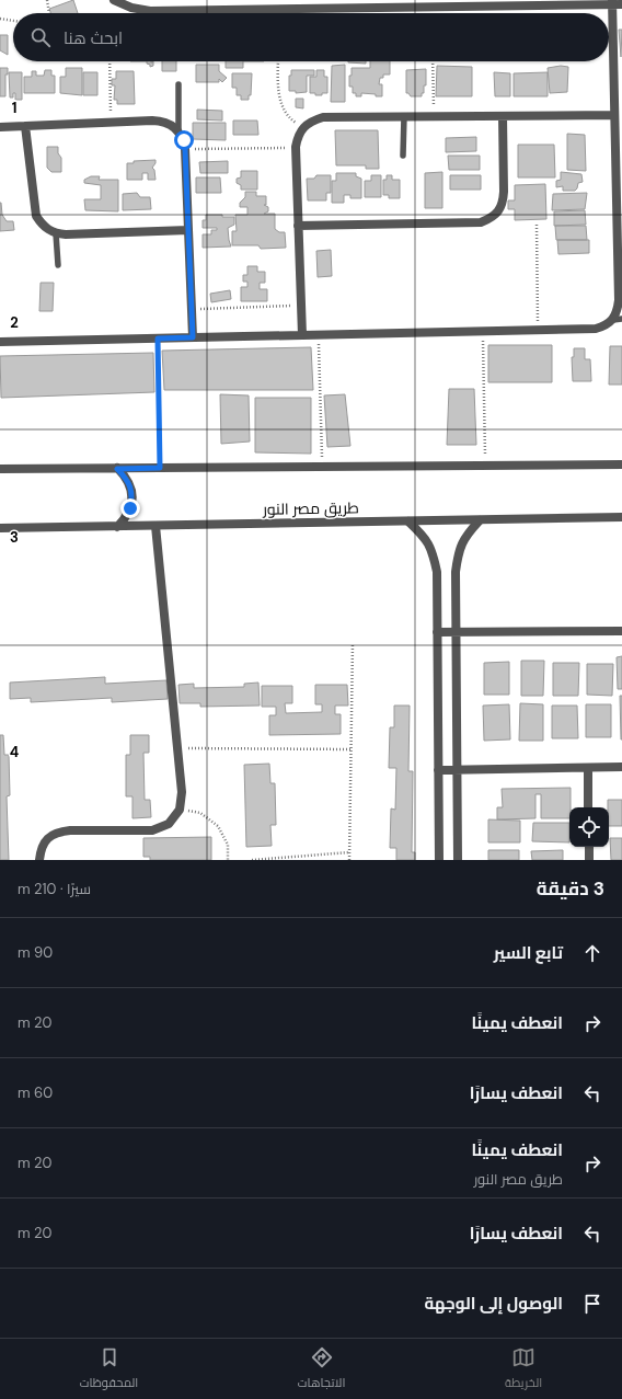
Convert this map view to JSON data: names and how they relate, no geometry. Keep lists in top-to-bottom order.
{
  "streets": {
    "street": ["طريق مصر النور"]
  },
  "page": {
    "search": "ابحث هنا",
    "heading": ["3 دقيقة", "سيرًا · 210 m"],
    "list": [
      ["تابع السير", "90 m"],
      ["انعطف يمينًا", "20 m"],
      ["انعطف يسارًا", "60 m"],
      ["انعطف يمينًا", "طريق مصر النور", "20 m"],
      ["انعطف يسارًا", "20 m"],
      "الوصول إلى الوجهة"
    ],
    "nav": ["الخريطة", "الاتجاهات", "المحفوظات"]
  },
  "grid": {
    "rows": [
      "1",
      "2",
      "3",
      "4"
    ]
  }
}
